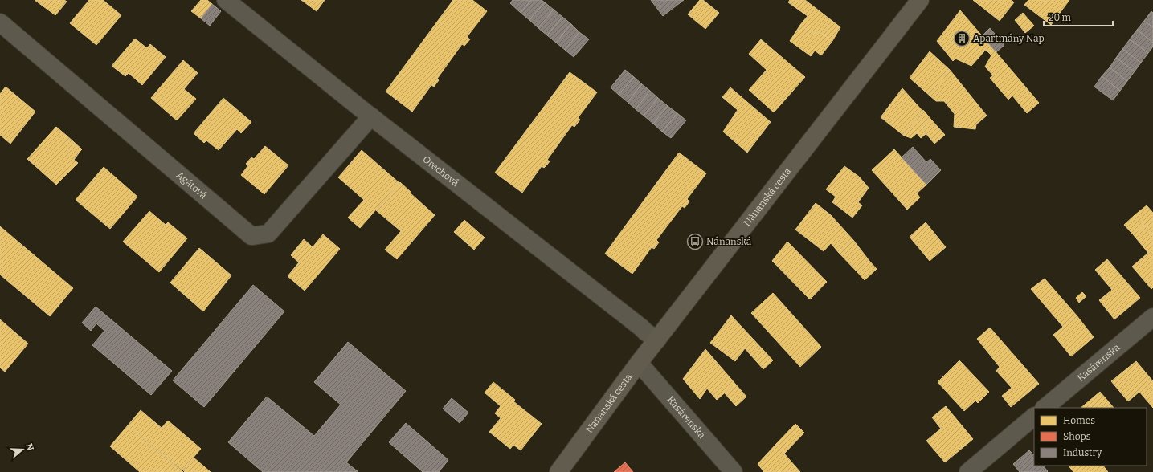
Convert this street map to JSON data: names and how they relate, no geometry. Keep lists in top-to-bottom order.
{
  "streets": {
    "main road": ["Nánanská cesta"],
    "street": ["Orechová", "Agátová", "Kasárenská"]
  },
  "crossings": [
    ["Orechová", "Agátová"],
    ["Orechová", "Nánanská cesta"],
    ["Nánanská cesta", "Kasárenská"]
  ],
  "places": {
    "building": ["Apartmány Nap"],
    "bus stop": ["Nánanská"]
  },
  "legend": ["Homes", "Shops", "Industry"],
  "scale_bar": "20 m",
  "north": "right"
}
